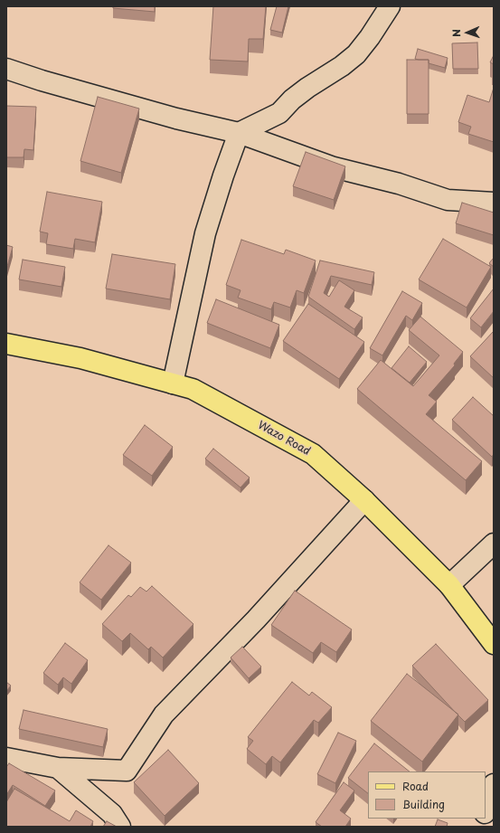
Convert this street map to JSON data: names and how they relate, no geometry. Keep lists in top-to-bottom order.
{
  "streets": {
    "main road": ["Wazo Road"]
  },
  "legend": ["Road", "Building"],
  "north": "left"
}
